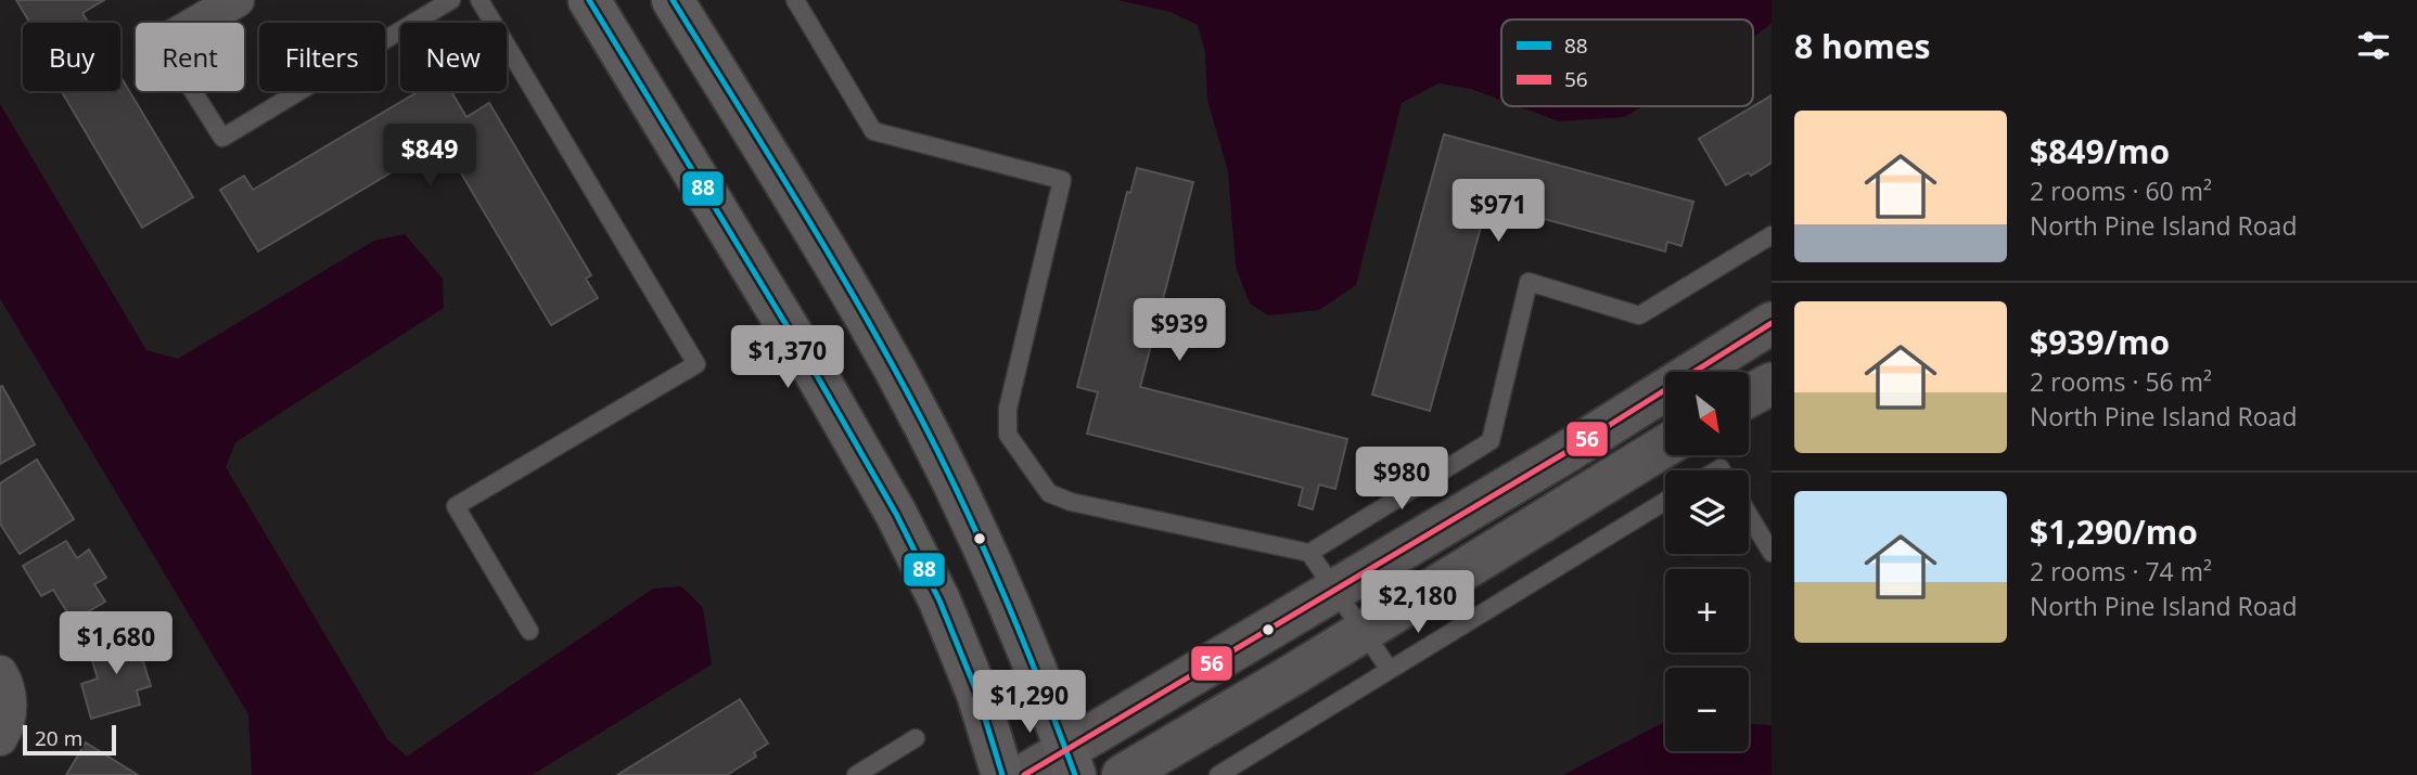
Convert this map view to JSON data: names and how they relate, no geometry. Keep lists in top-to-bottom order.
{
  "lines": ["transit line 88", "transit line 56"],
  "legend": ["88", "56"],
  "scale_bar": "20 m",
  "north": "bottom right",
  "page": {
    "heading": "8 homes",
    "chip": [
      "Buy",
      "Rent",
      "Filters",
      "New"
    ],
    "list": [
      {
        "name": "$849/mo",
        "note": "2 rooms · 60 m² · North Pine Island Road"
      },
      {
        "name": "$939/mo",
        "note": "2 rooms · 56 m² · North Pine Island Road"
      },
      {
        "name": "$1,290/mo",
        "note": "2 rooms · 74 m² · North Pine Island Road"
      }
    ],
    "price": [
      "$849",
      "$971",
      "$939",
      "$1,370",
      "$980",
      "$2,180",
      "$1,680",
      "$1,290"
    ],
    "map_buttons": ["+", "−"],
    "scale": "20 m"
  }
}
